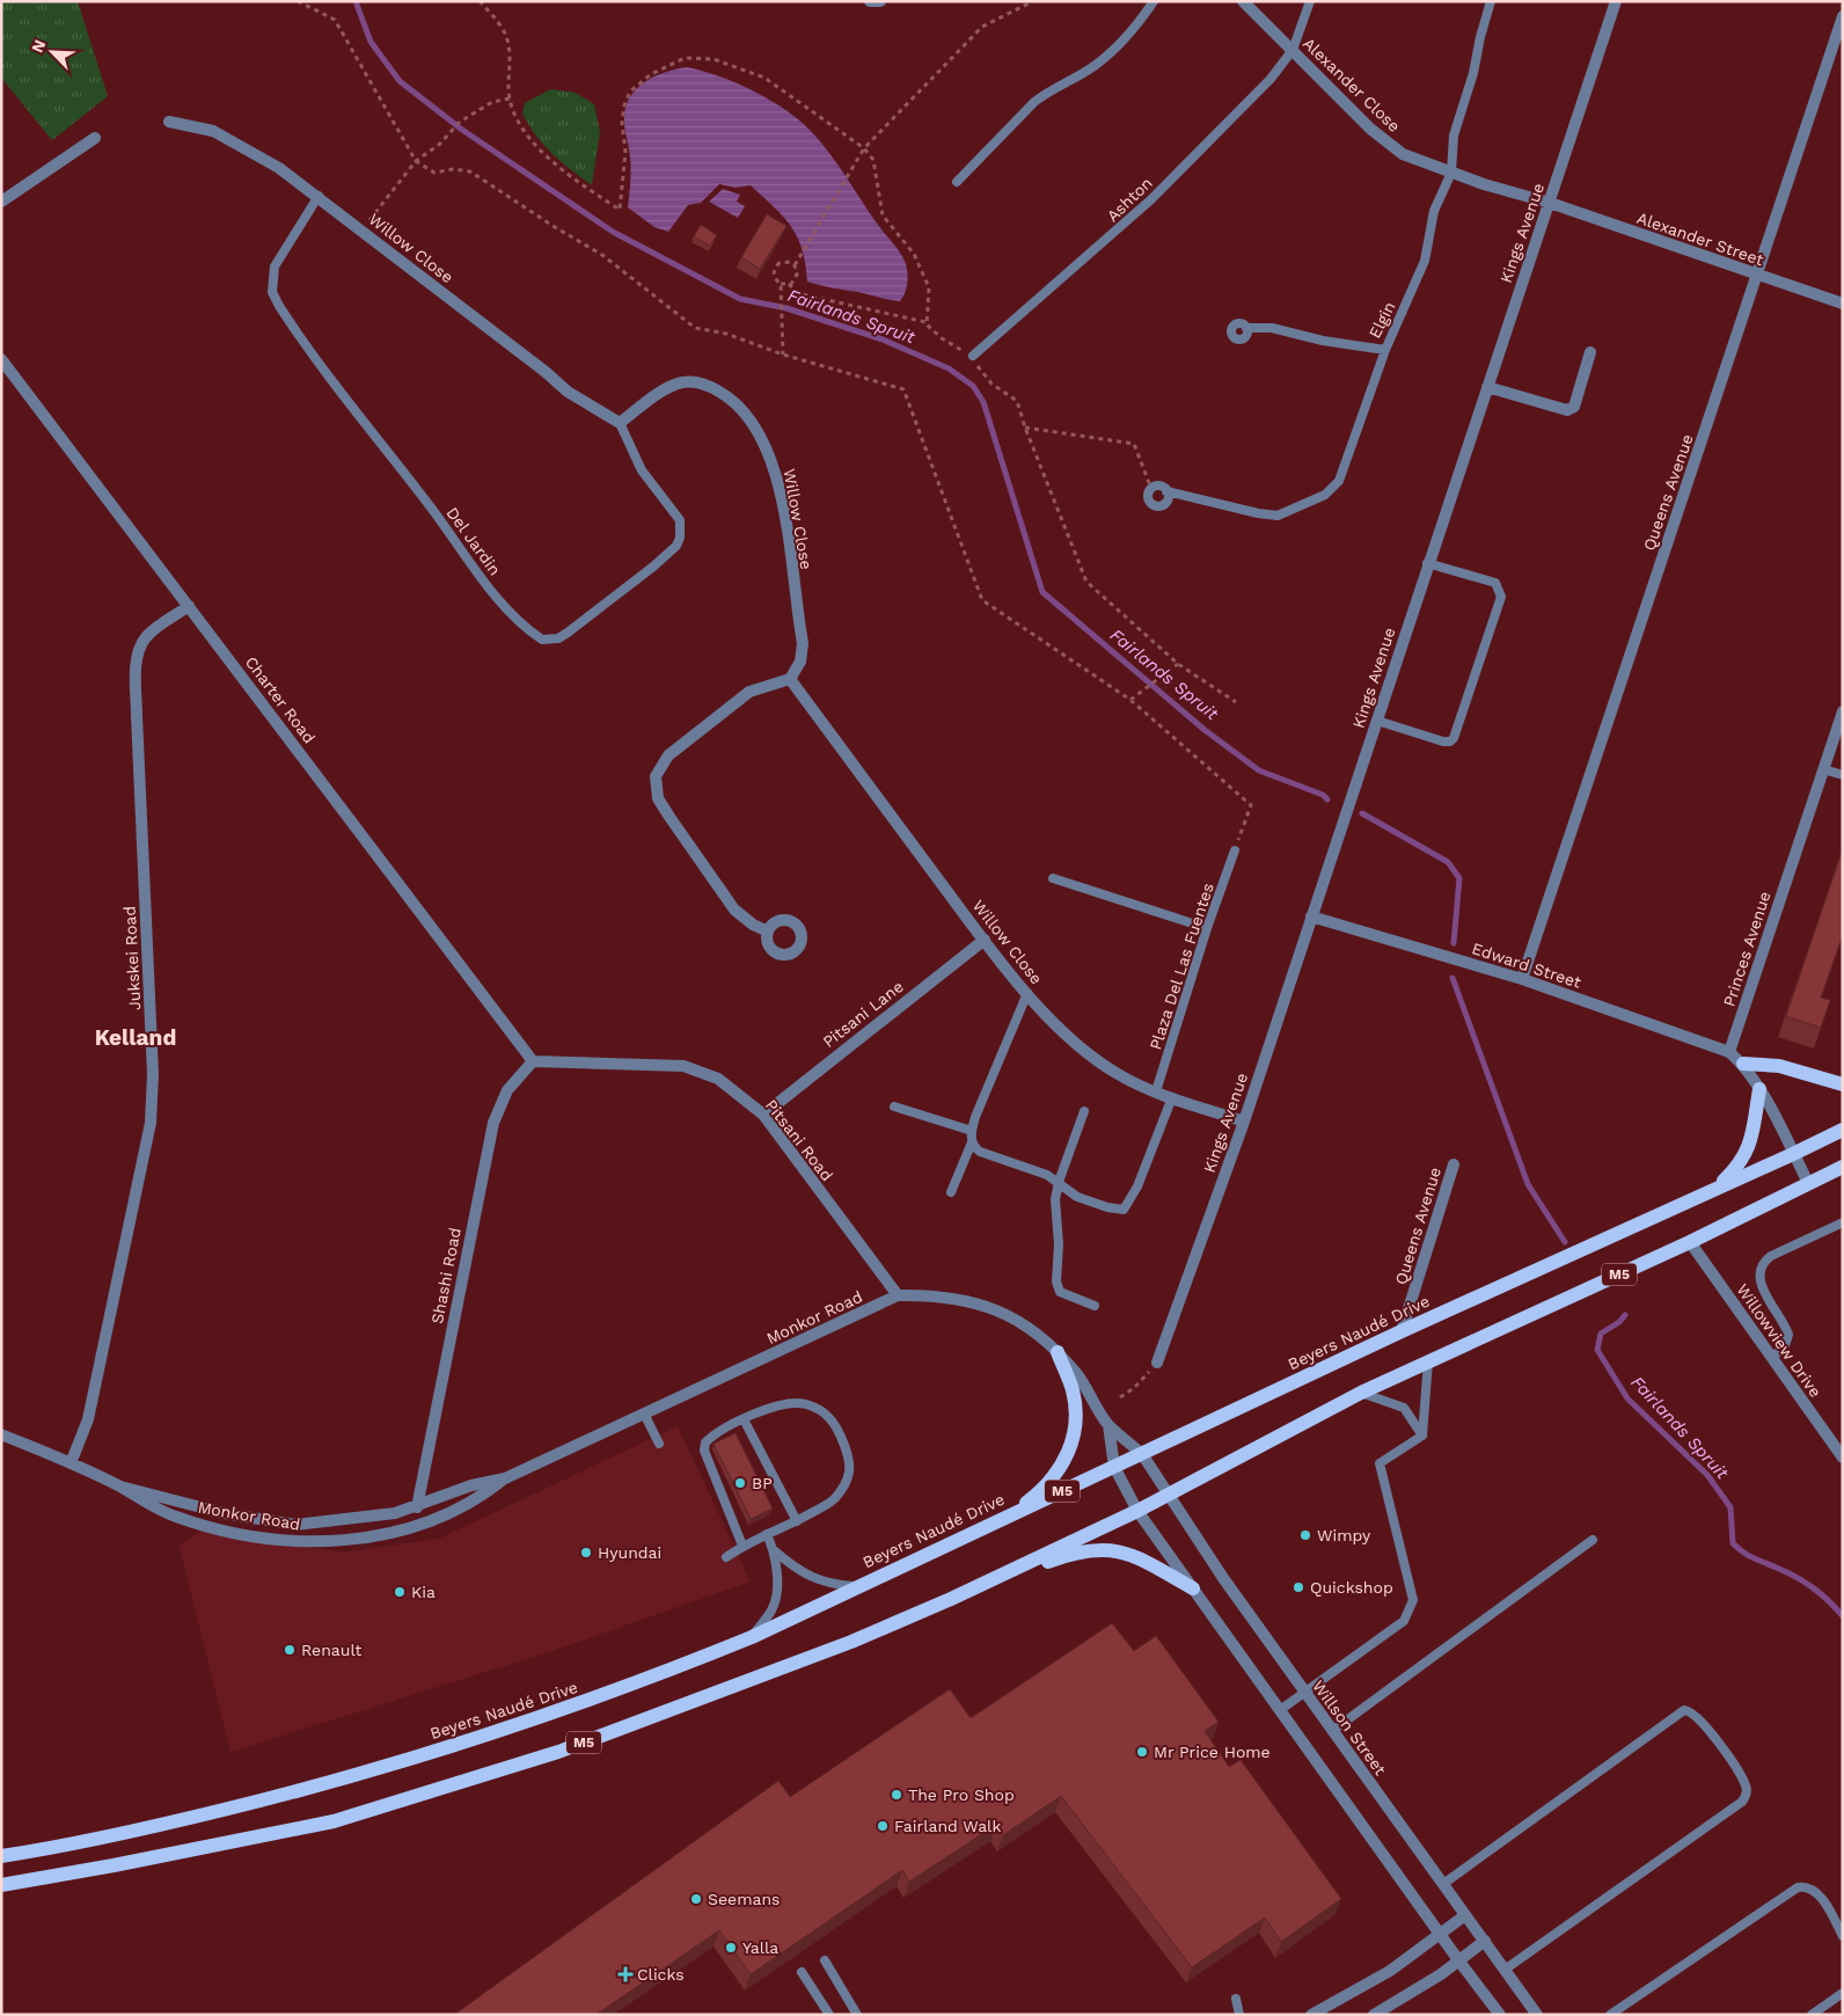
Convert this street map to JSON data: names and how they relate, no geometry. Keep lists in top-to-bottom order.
{
  "streets": {
    "main road": ["M5", "Beyers Naudé Drive"],
    "street": [
      "Alexander Close",
      "Kings Avenue",
      "Alexander Street",
      "Willow Close",
      "Queens Avenue",
      "Charter Road",
      "Princes Avenue",
      "Jukskei Road",
      "Edward Street",
      "Pitsani Lane",
      "Pitsani Road",
      "Shashi Road",
      "Monkor Road",
      "Willowview Drive",
      "Willson Street"
    ],
    "lane": [
      "Ashton",
      "Elgin",
      "Del Jardin",
      "Plaza Del Las Fuentes"
    ]
  },
  "crossings": [
    ["Alexander Close", "Ashton"],
    ["Alexander Close", "Kings Avenue"],
    ["Alexander Close", "Alexander Street"],
    ["Alexander Close", "Elgin"],
    ["Kings Avenue", "Alexander Street"],
    ["Kings Avenue", "Willow Close"],
    ["Kings Avenue", "Edward Street"],
    ["Alexander Street", "Queens Avenue"],
    ["Willow Close", "Del Jardin"],
    ["Willow Close", "Plaza Del Las Fuentes"],
    ["Willow Close", "Pitsani Lane"],
    ["Queens Avenue", "Edward Street"],
    ["Queens Avenue", "Beyers Naudé Drive"],
    ["Charter Road", "Jukskei Road"],
    ["Charter Road", "Pitsani Road"],
    ["Charter Road", "Shashi Road"],
    ["Princes Avenue", "Edward Street"],
    ["Jukskei Road", "Monkor Road"],
    ["Pitsani Lane", "Pitsani Road"],
    ["Pitsani Road", "Shashi Road"],
    ["Pitsani Road", "Monkor Road"],
    ["M5", "Willowview Drive"],
    ["M5", "Willson Street"],
    ["Shashi Road", "Monkor Road"],
    ["Monkor Road", "Beyers Naudé Drive"],
    ["Monkor Road", "Willson Street"],
    ["Beyers Naudé Drive", "Willson Street"]
  ],
  "districts": ["Kelland"],
  "water": ["Fairlands Spruit"],
  "places": {
    "other": [
      "BP",
      "Wimpy",
      "Hyundai",
      "Quickshop",
      "Kia",
      "Renault",
      "Mr Price Home",
      "The Pro Shop",
      "Fairland Walk",
      "Seemans",
      "Yalla"
    ],
    "health": ["Clicks"]
  },
  "north": "top left"
}
